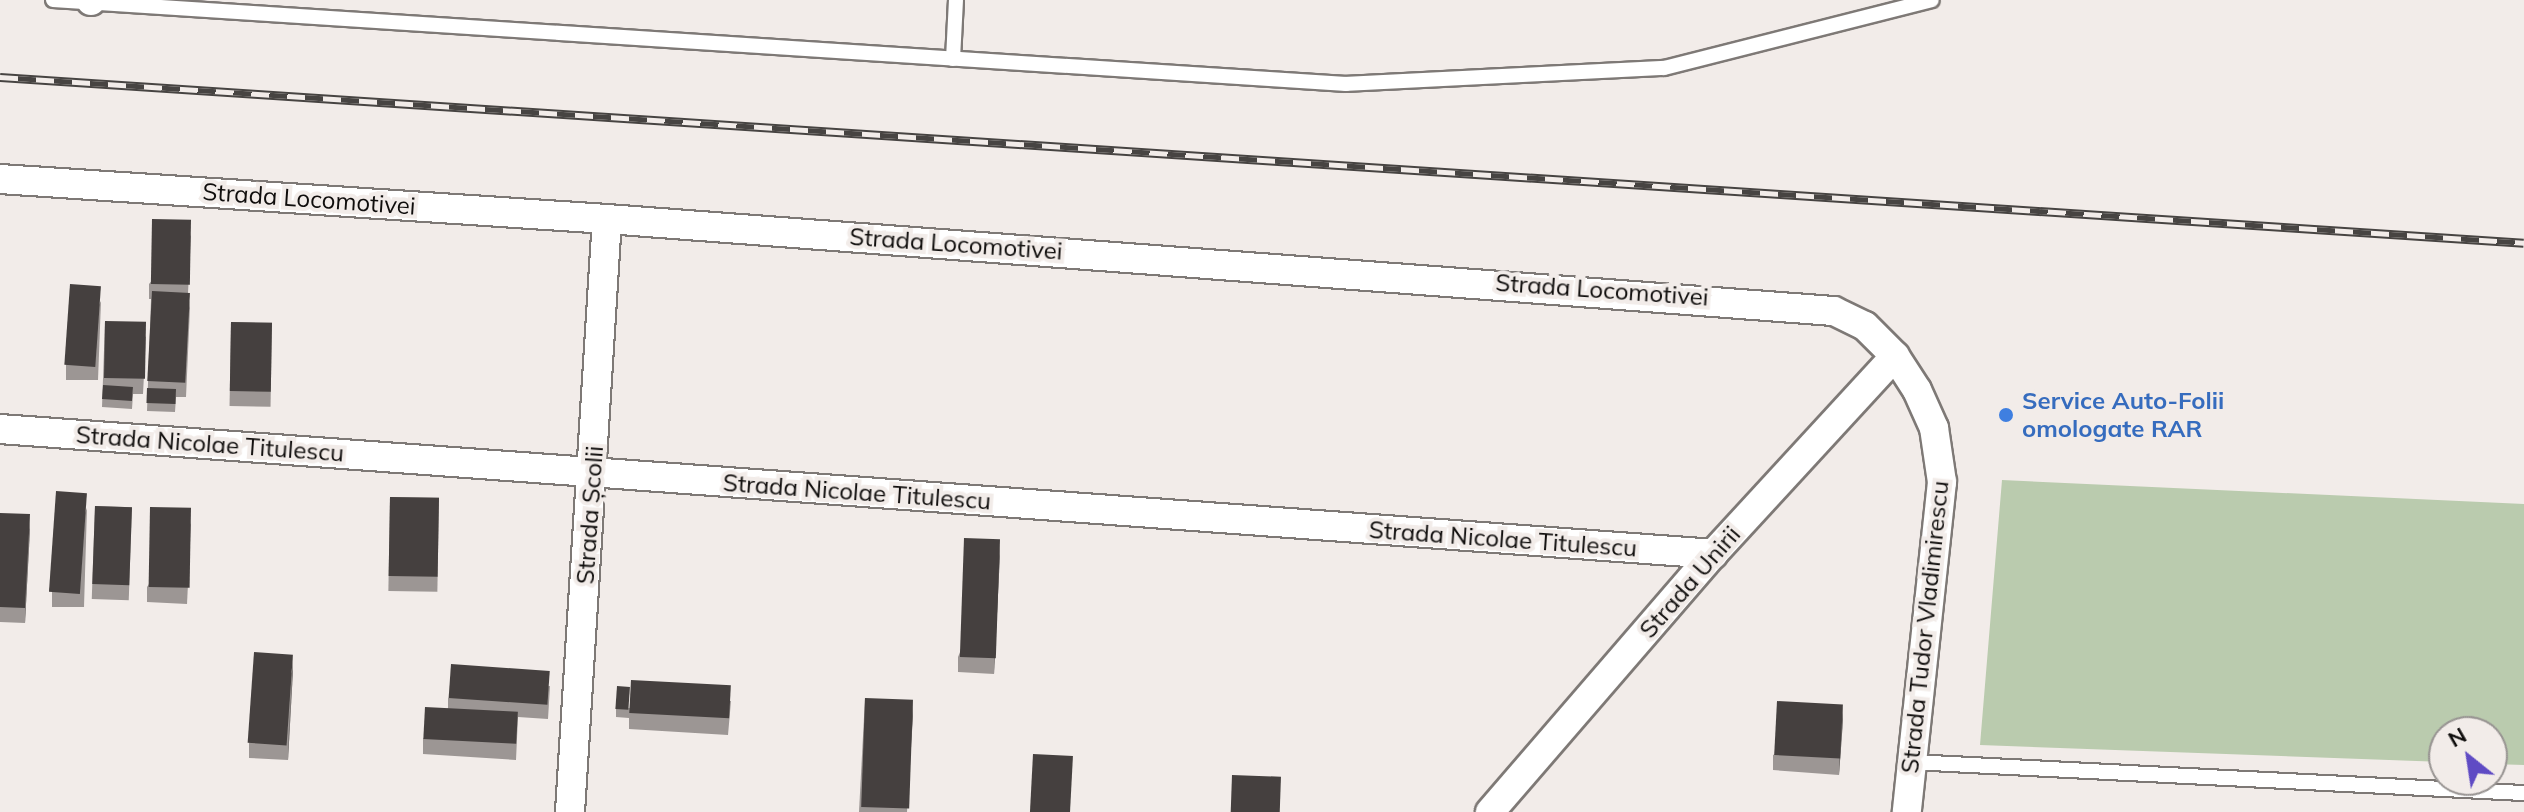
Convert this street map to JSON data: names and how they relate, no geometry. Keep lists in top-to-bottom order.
{
  "streets": {
    "street": [
      "Strada Locomotivei",
      "Strada Nicolae Titulescu",
      "Strada Școlii",
      "Strada Unirii",
      "Strada Tudor Vladimirescu"
    ]
  },
  "crossings": [
    ["Strada Locomotivei", "Strada Școlii"],
    ["Strada Locomotivei", "Strada Unirii"],
    ["Strada Locomotivei", "Strada Tudor Vladimirescu"],
    ["Strada Nicolae Titulescu", "Strada Școlii"],
    ["Strada Nicolae Titulescu", "Strada Unirii"],
    ["Strada Unirii", "Strada Tudor Vladimirescu"]
  ],
  "places": ["Service Auto-Folii omologate RAR"],
  "north": "top left"
}
